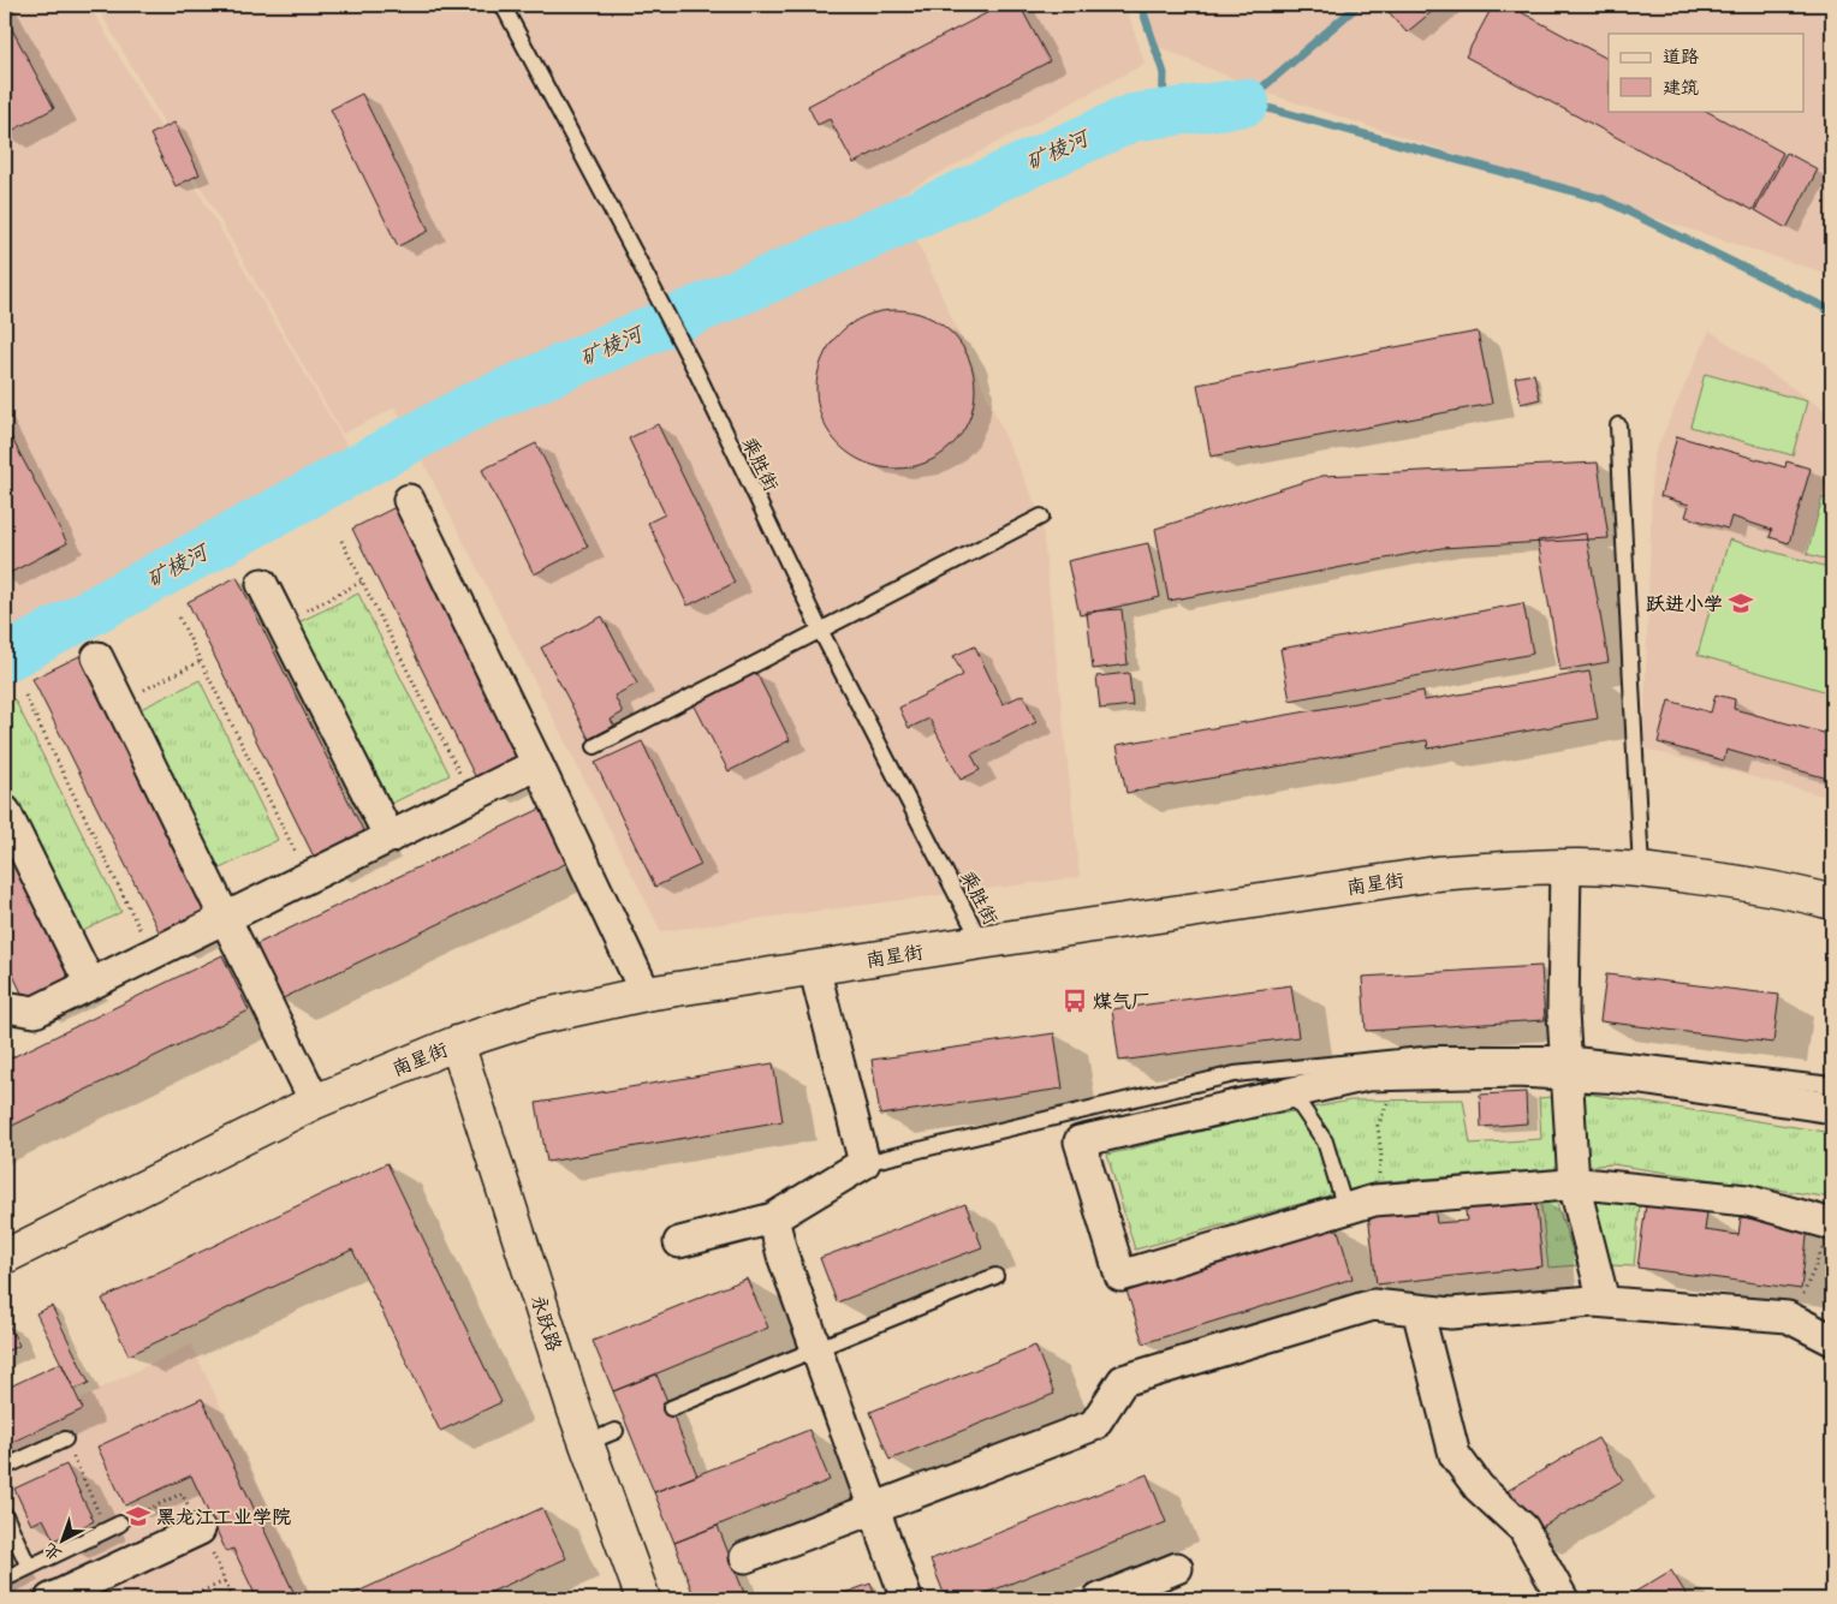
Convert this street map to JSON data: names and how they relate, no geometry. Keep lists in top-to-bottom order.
{
  "streets": {
    "street": ["南星街", "永跃路"],
    "lane": ["乘胜街"]
  },
  "crossings": [
    ["乘胜街", "南星街"],
    ["南星街", "永跃路"]
  ],
  "water": ["矿棱河"],
  "places": {
    "school or university": ["跃进小学", "黑龙江工业学院"],
    "bus stop": ["煤气厂"]
  },
  "legend": ["道路", "建筑"],
  "north": "bottom left"
}
